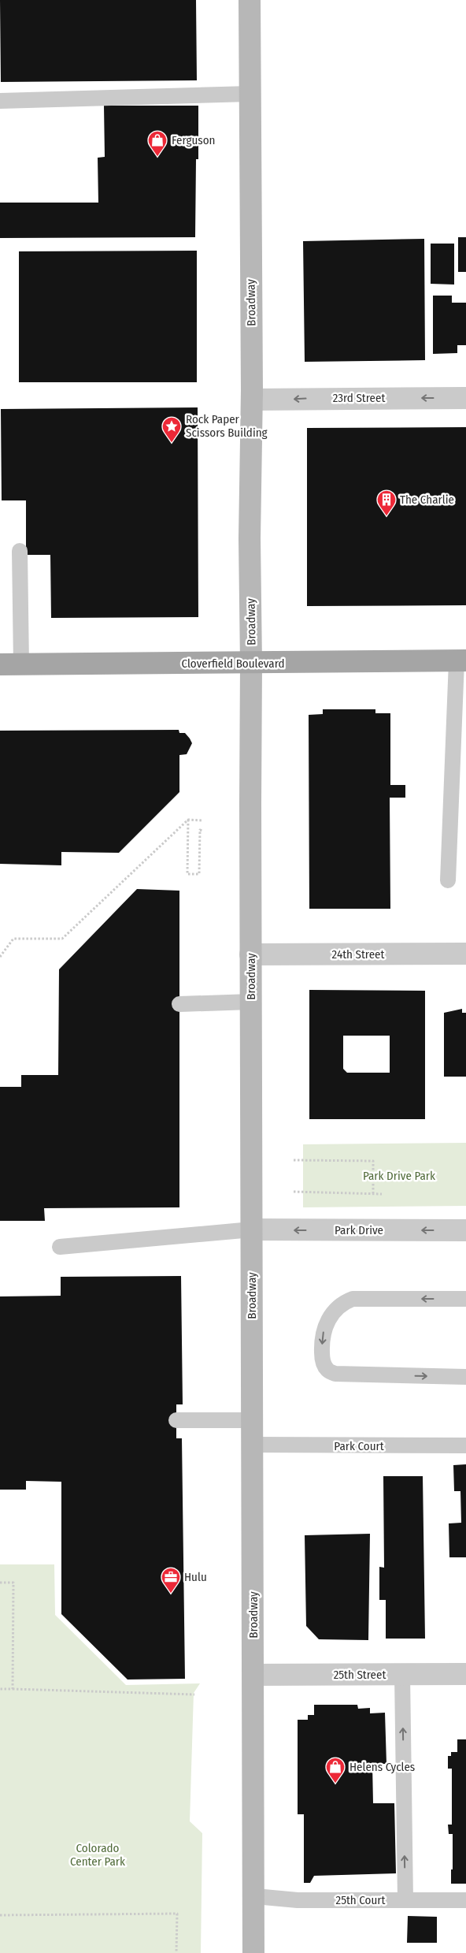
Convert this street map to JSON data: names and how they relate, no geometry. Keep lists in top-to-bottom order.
{
  "streets": {
    "main road": ["Cloverfield Boulevard"],
    "street": [
      "Broadway",
      "23rd Street",
      "24th Street",
      "Park Drive",
      "25th Street"
    ],
    "lane": ["Park Court", "25th Court"]
  },
  "crossings": [
    ["Broadway", "23rd Street"],
    ["Broadway", "Cloverfield Boulevard"],
    ["Broadway", "24th Street"],
    ["Broadway", "Park Drive"],
    ["Broadway", "Park Court"],
    ["Broadway", "25th Street"],
    ["Broadway", "25th Court"]
  ],
  "one_way": ["23rd Street", "Park Drive"],
  "parks": ["Park Drive Park", "Colorado Center Park"],
  "places": {
    "shop": ["Ferguson", "Helens Cycles"],
    "place": ["Rock Paper Scissors Building"],
    "building": ["The Charlie"],
    "office": ["Hulu"]
  }
}
